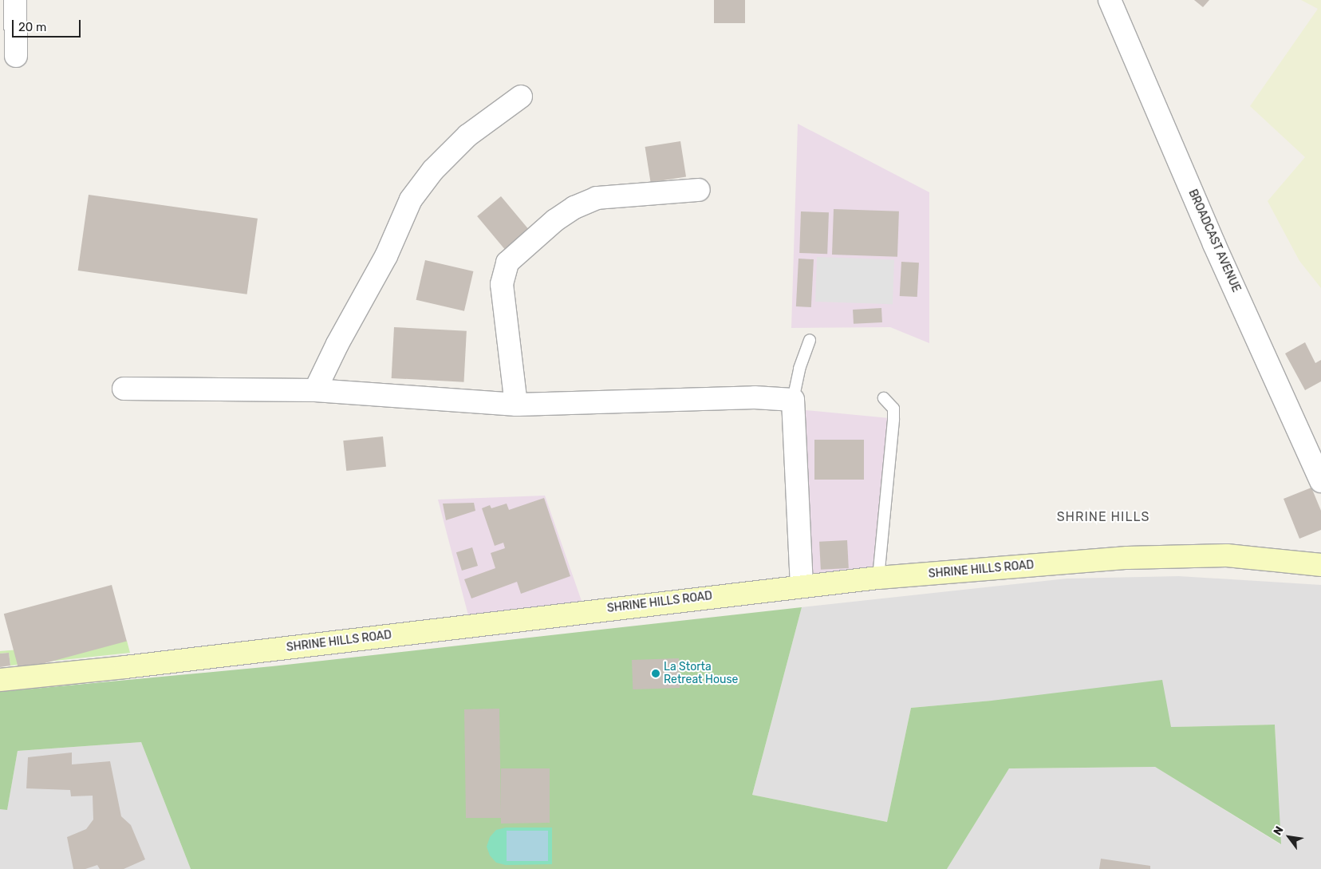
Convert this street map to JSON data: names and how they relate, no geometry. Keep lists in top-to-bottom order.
{
  "streets": {
    "street": ["BROADCAST AVENUE", "SHRINE HILLS ROAD"]
  },
  "districts": ["SHRINE HILLS"],
  "places": ["La Storta Retreat House"],
  "scale_bar": "20 m",
  "north": "top left"
}
